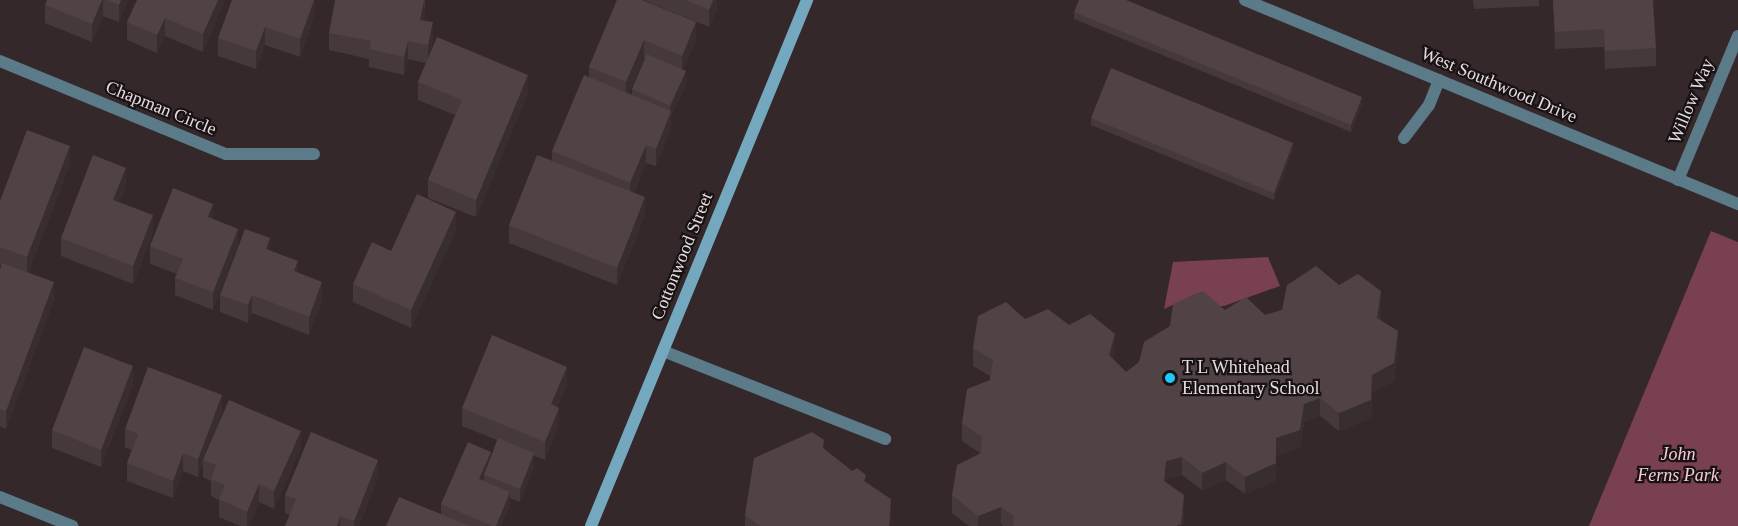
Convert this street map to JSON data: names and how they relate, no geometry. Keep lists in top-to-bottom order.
{
  "streets": {
    "street": [
      "West Southwood Drive",
      "Willow Way",
      "Chapman Circle",
      "Cottonwood Street"
    ]
  },
  "crossings": [
    ["West Southwood Drive", "Willow Way"]
  ],
  "parks": ["John Ferns Park"],
  "places": ["T L Whitehead Elementary School"]
}
